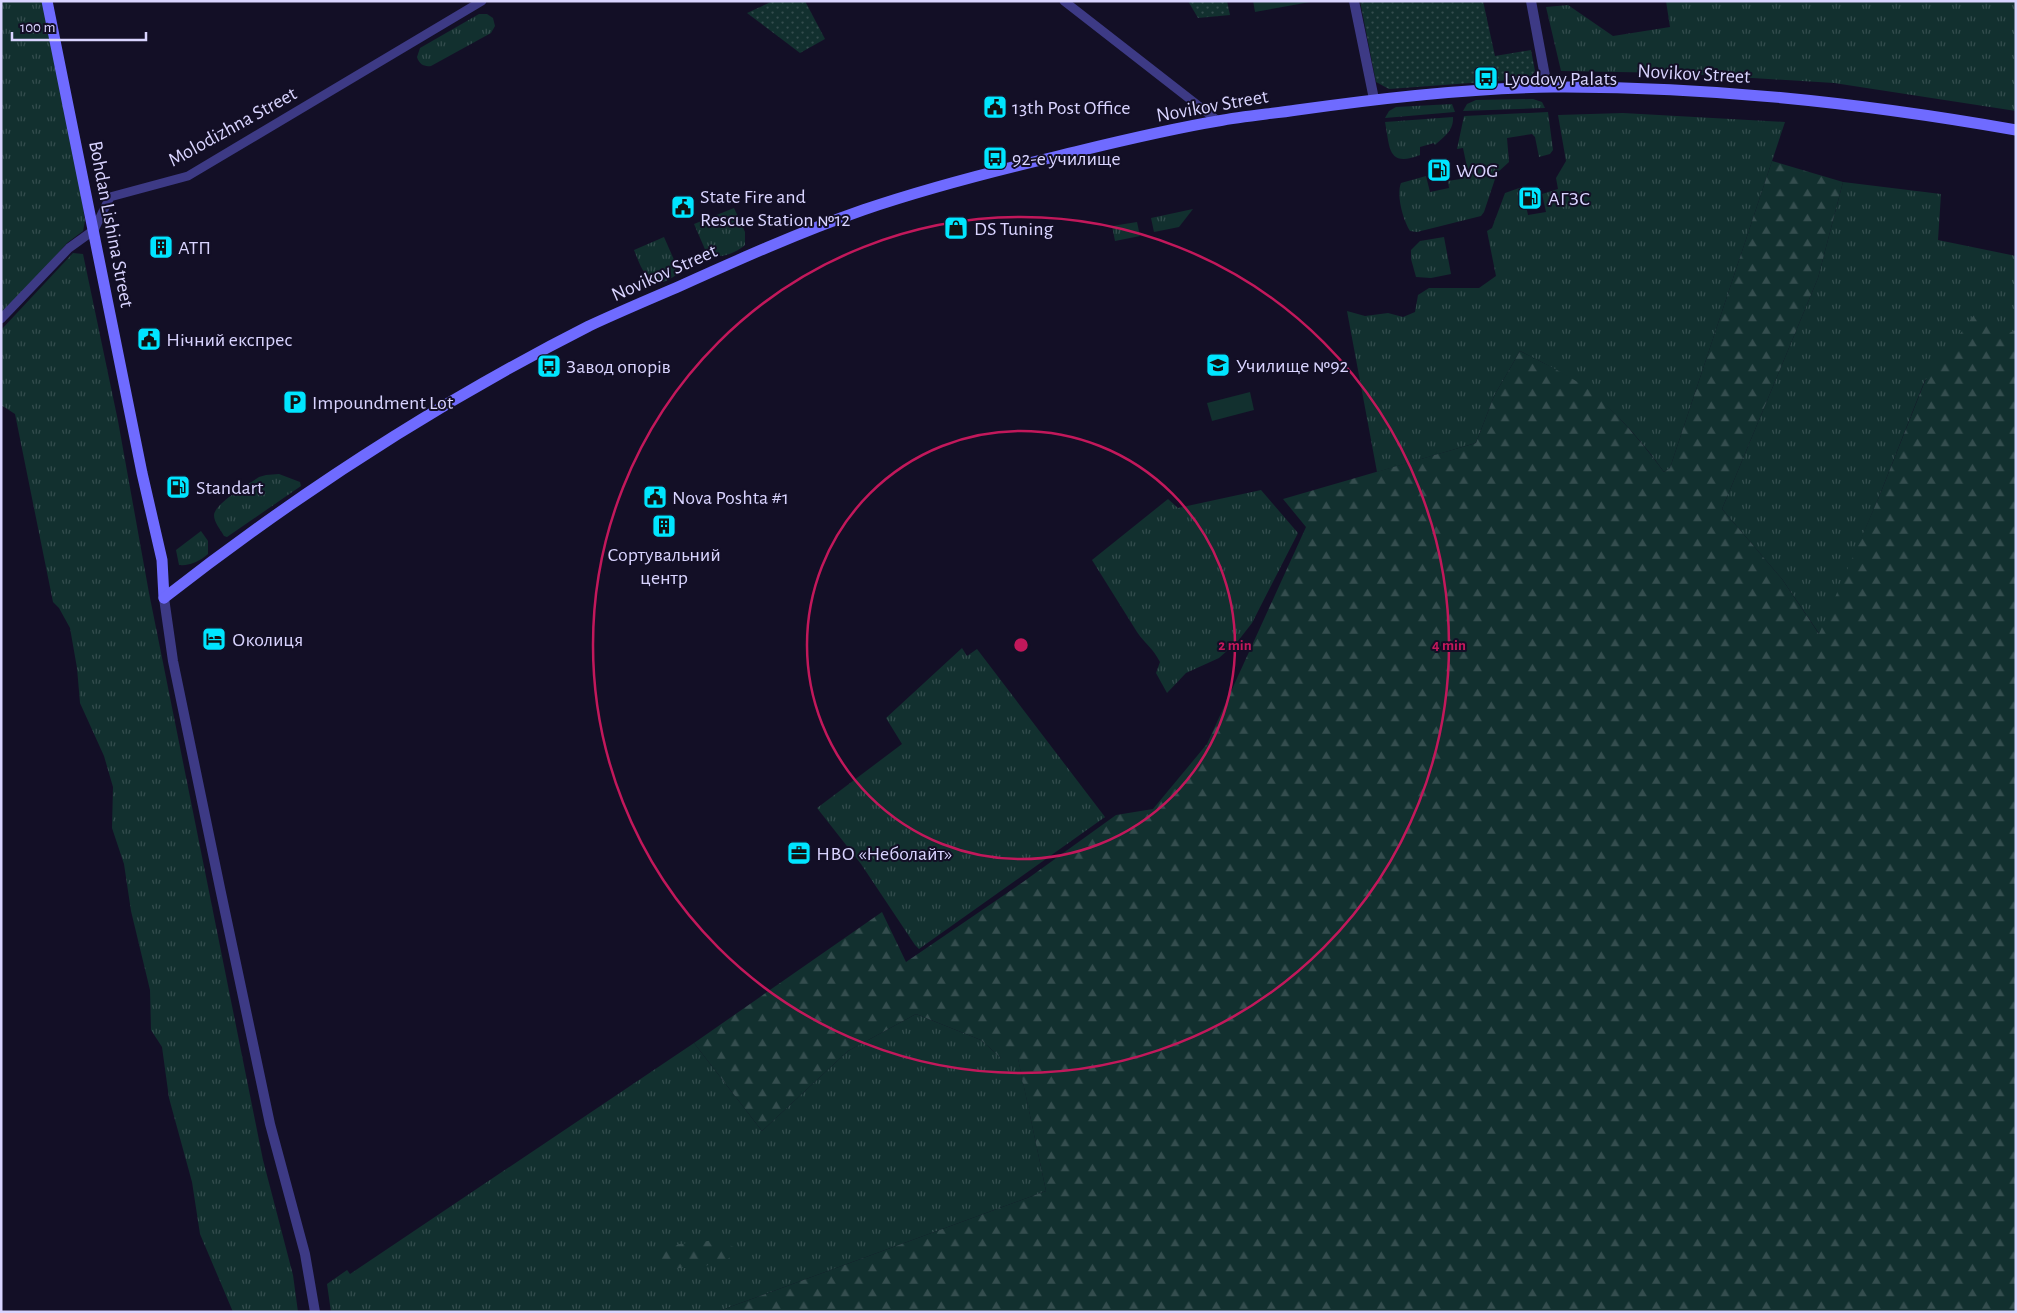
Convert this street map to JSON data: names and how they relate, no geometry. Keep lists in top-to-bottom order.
{
  "streets": {
    "main road": ["Novikov Street", "Bohdan Lishina Street"],
    "street": ["Molodizhna Street"]
  },
  "crossings": [
    ["Novikov Street", "Bohdan Lishina Street"],
    ["Molodizhna Street", "Bohdan Lishina Street"]
  ],
  "places": {
    "bus stop": ["Lyodovy Palats", "92-е училище", "Завод опорів"],
    "public building": [
      "13th Post Office",
      "State Fire and Rescue Station №12",
      "Нічний експрес",
      "Nova Poshta #1"
    ],
    "fuel station": ["WOG", "АГЗС", "Standart"],
    "shop": ["DS Tuning"],
    "building": ["АТП", "Сортувальний центр"],
    "school or university": ["Училище №92"],
    "parking": ["Impoundment Lot"],
    "hotel": ["Околиця"],
    "office": ["НВО «Неболайт»"]
  },
  "scale_bar": "100 m",
  "rings": ["2 min", "4 min"]
}
